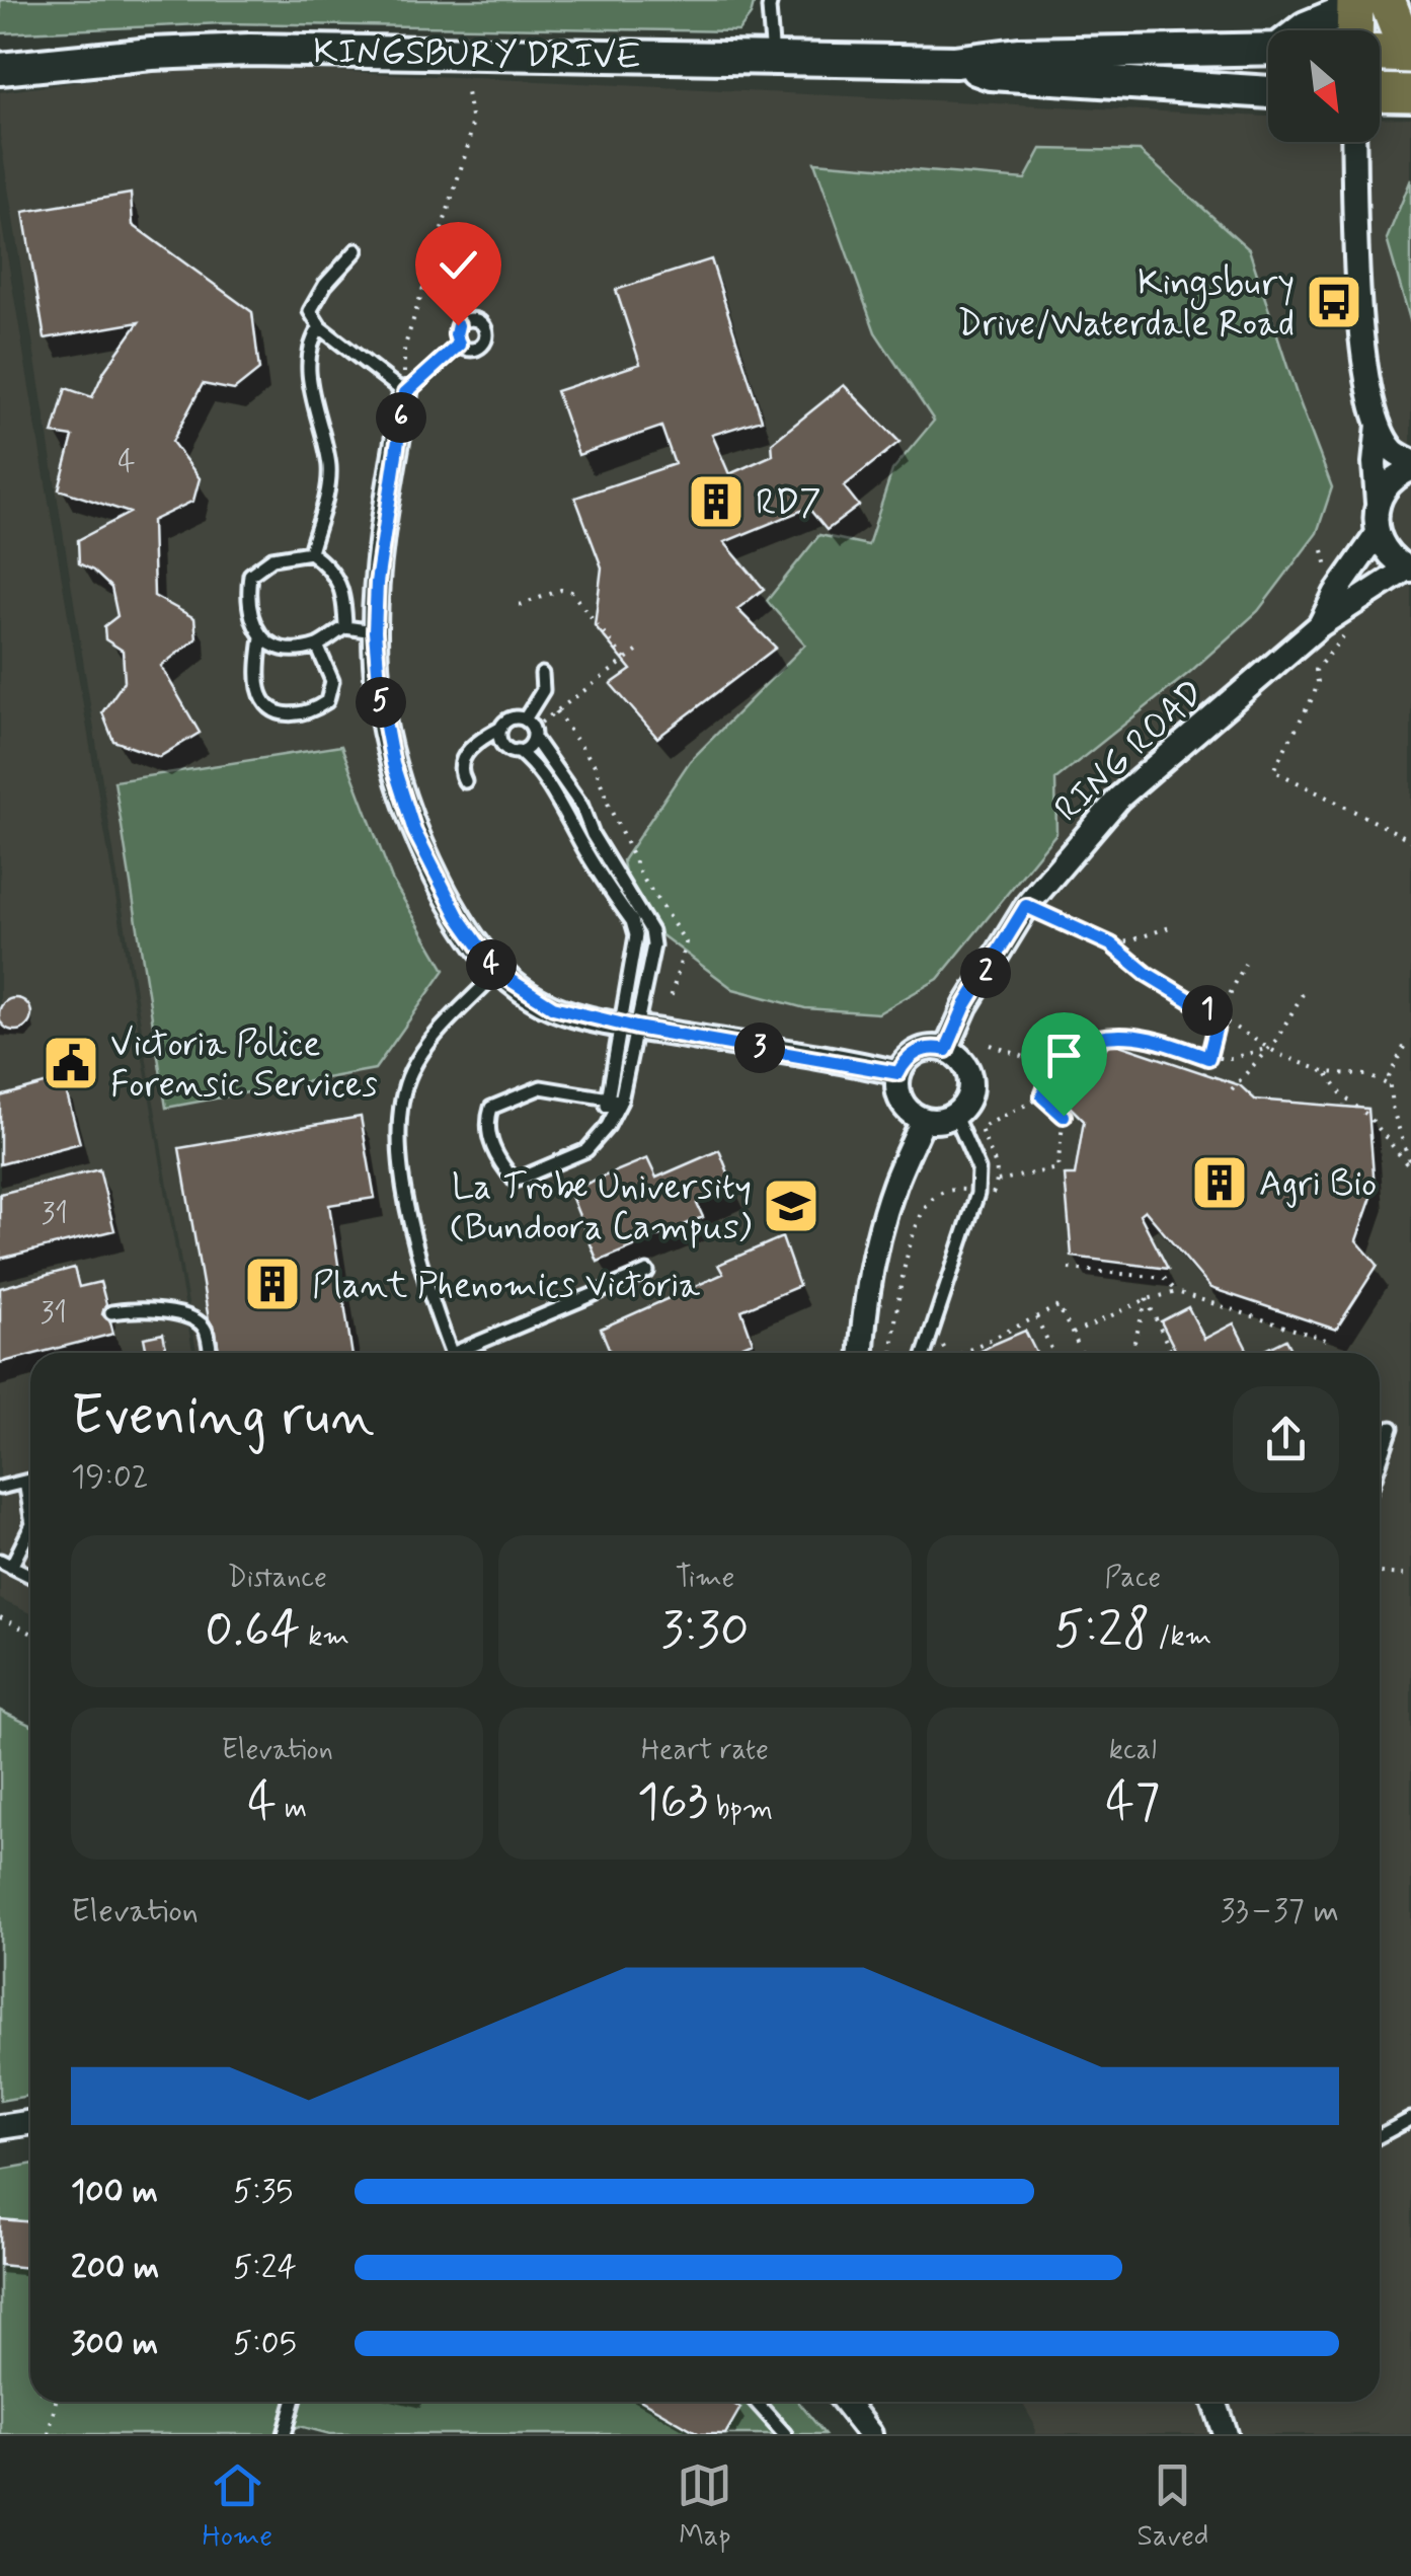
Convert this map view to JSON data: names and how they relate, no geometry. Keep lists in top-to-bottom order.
{
  "streets": {
    "main road": ["KINGSBURY DRIVE"],
    "street": ["RING ROAD"]
  },
  "places": {
    "bus stop": ["Kingsbury Drive/Waterdale Road"],
    "building": ["RD7", "Agri Bio", "Plant Phenomics Victoria"],
    "public building": ["Victoria Police Forensic Services"],
    "school or university": ["La Trobe University (Bundoora Campus)"]
  },
  "house_numbers": ["4", "31", "31"],
  "north": "bottom right",
  "page": {
    "pins": [
      "6",
      "5",
      "4",
      "2",
      "1",
      "3"
    ],
    "heading": ["Evening run", "19:02"],
    "stats": [
      ["Distance", "0.64 km"],
      ["Time", "3:30"],
      ["Pace", "5:28 /km"],
      ["Elevation", "4 m"],
      ["Heart rate", "163 bpm"],
      ["kcal", "47"]
    ],
    "chart": ["Elevation", "33–37 m"],
    "list": [
      {
        "name": "100 m",
        "note": "5:35"
      },
      {
        "name": "200 m",
        "note": "5:24"
      },
      {
        "name": "300 m",
        "note": "5:05"
      }
    ],
    "tabs": ["Home", "Map", "Saved"]
  }
}
